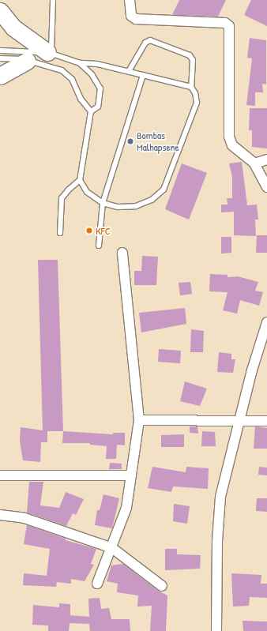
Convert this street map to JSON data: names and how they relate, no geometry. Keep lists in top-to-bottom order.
{
  "places": ["Bombas Malhapsene", "KFC"]
}
